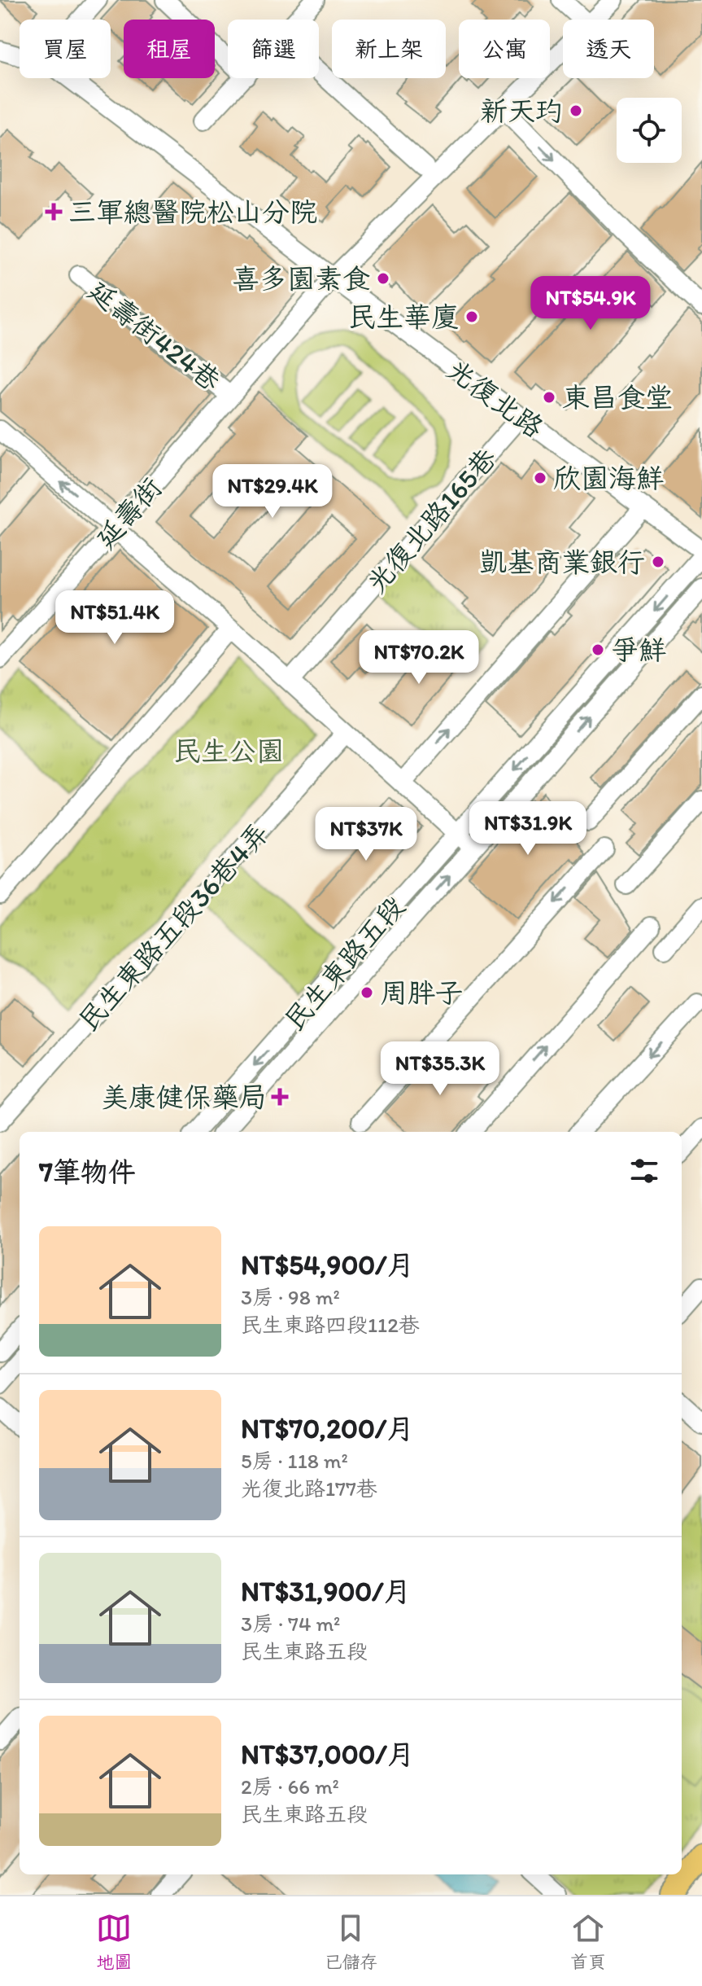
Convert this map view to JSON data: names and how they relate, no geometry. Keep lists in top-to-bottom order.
{
  "streets": {
    "street": [
      "延壽街424巷",
      "光復北路",
      "延壽街",
      "光復北路165巷",
      "民生東路五段36巷4弄",
      "民生東路五段"
    ]
  },
  "crossings": [
    ["延壽街424巷", "延壽街"],
    ["光復北路", "延壽街"],
    ["光復北路", "光復北路165巷"]
  ],
  "parks": ["民生公園"],
  "places": {
    "other": [
      "新天玓",
      "喜多園素食",
      "民生華廈",
      "東昌食堂",
      "欣園海鮮",
      "凱基商業銀行",
      "爭鮮",
      "周胖子"
    ],
    "health": ["三軍總醫院松山分院", "美康健保藥局"]
  },
  "page": {
    "chip": [
      "買屋",
      "租屋",
      "篩選",
      "新上架",
      "公寓",
      "透天"
    ],
    "price": [
      "NT$54.9K",
      "NT$29.4K",
      "NT$51.4K",
      "NT$70.2K",
      "NT$31.9K",
      "NT$37K",
      "NT$35.3K"
    ],
    "heading": "7筆物件",
    "list": [
      {
        "name": "NT$54,900/月",
        "note": "3房 · 98 m² · 民生東路四段112巷"
      },
      {
        "name": "NT$70,200/月",
        "note": "5房 · 118 m² · 光復北路177巷"
      },
      {
        "name": "NT$31,900/月",
        "note": "3房 · 74 m² · 民生東路五段"
      },
      {
        "name": "NT$37,000/月",
        "note": "2房 · 66 m² · 民生東路五段"
      }
    ],
    "tabs": ["地圖", "已儲存", "首頁"]
  }
}
